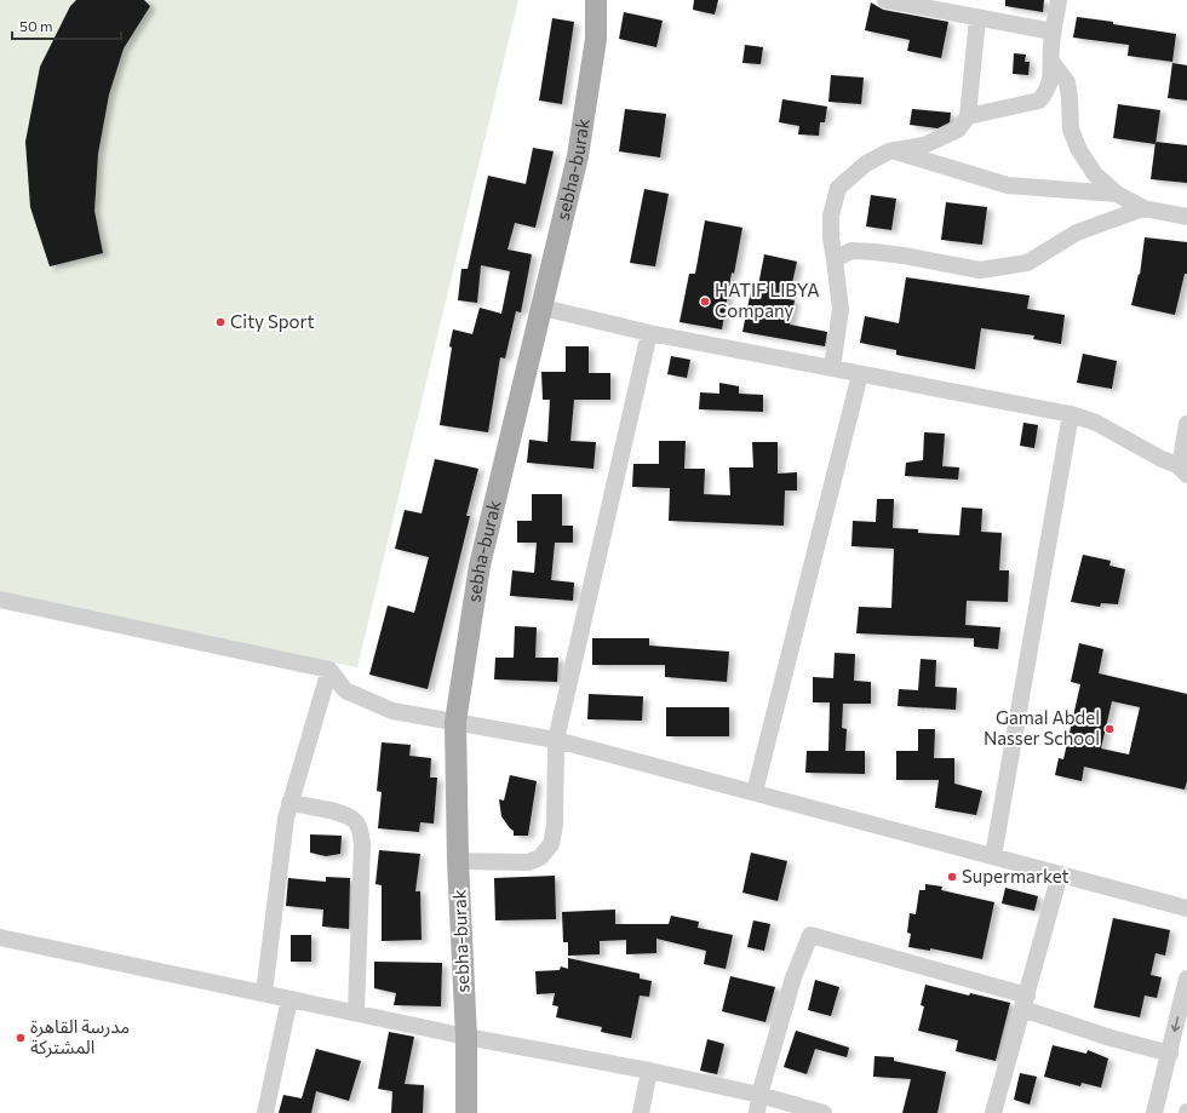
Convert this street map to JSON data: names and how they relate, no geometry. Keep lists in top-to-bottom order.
{
  "streets": {
    "main road": ["sebha-burak"]
  },
  "places": [
    "HATIF LIBYA Company",
    "City Sport",
    "Gamal Abdel Nasser School",
    "Supermarket",
    "مدرسة القاهرة المشتركة"
  ],
  "scale_bar": "50 m"
}
